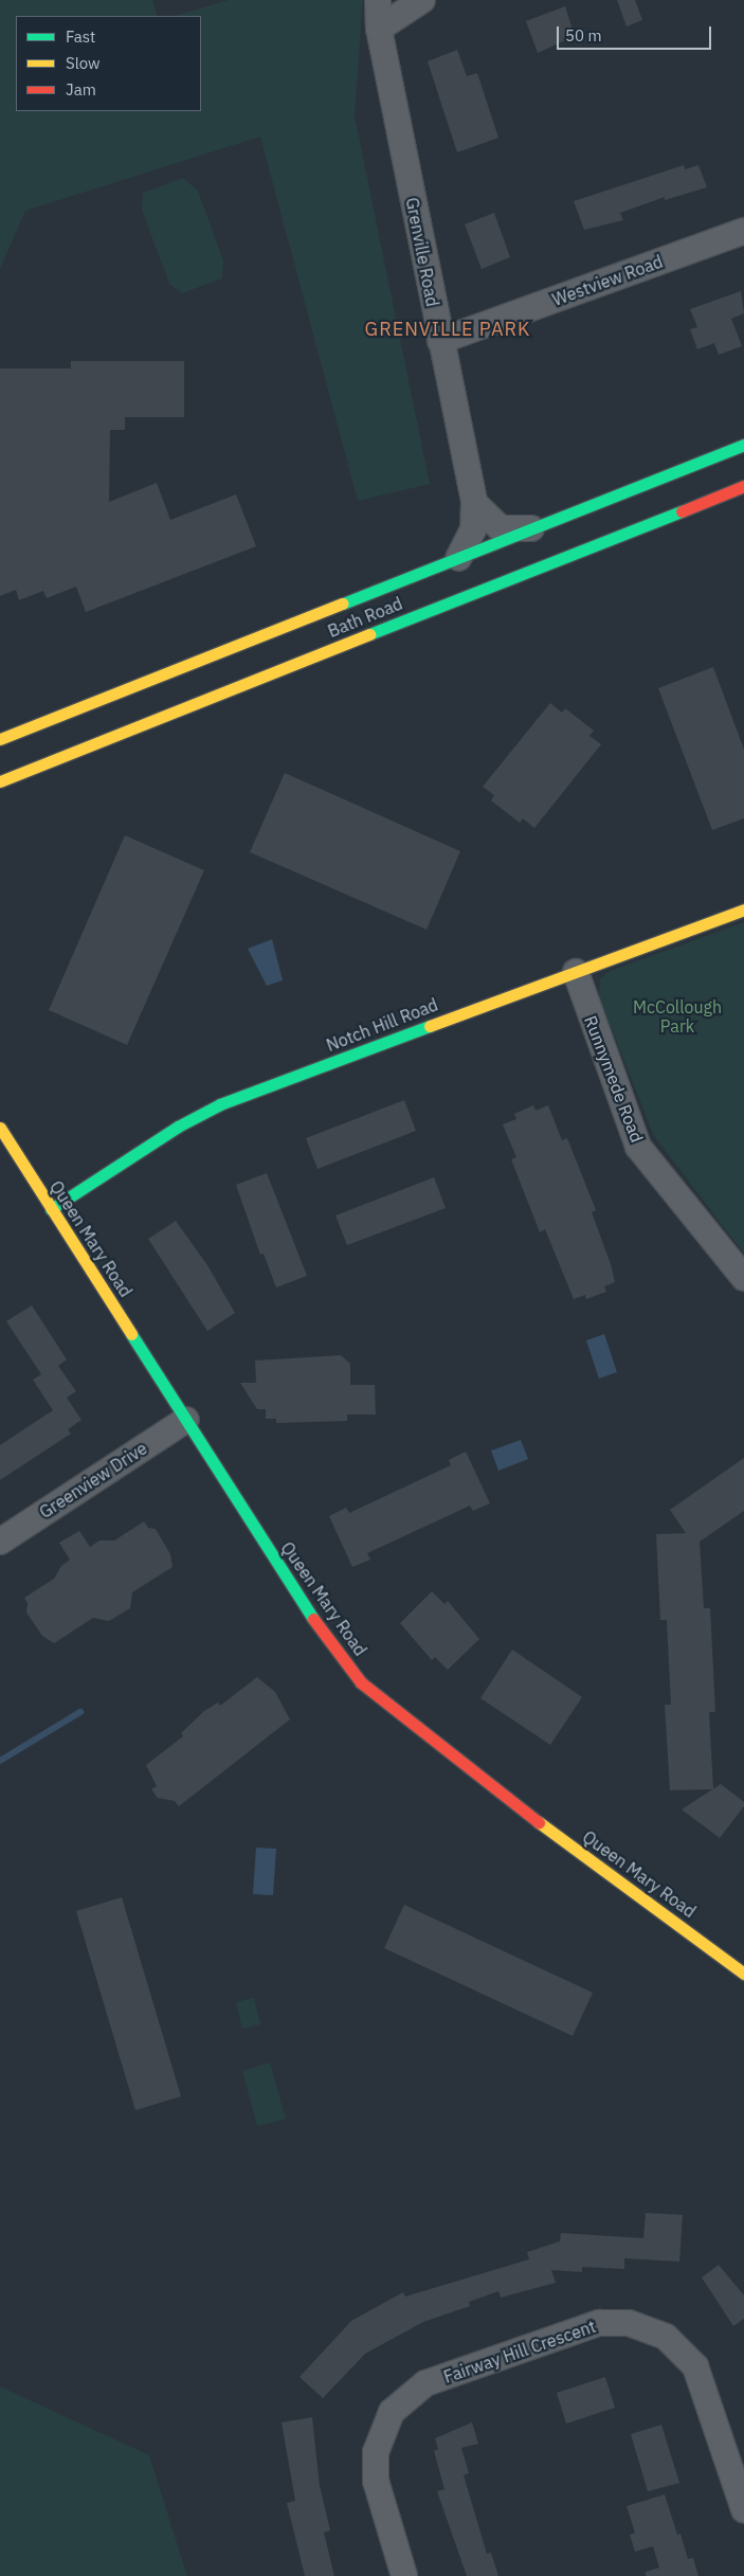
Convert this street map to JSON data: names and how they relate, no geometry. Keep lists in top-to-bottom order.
{
  "streets": {
    "street": [
      "Grenville Road",
      "Westview Road",
      "Bath Road",
      "Notch Hill Road",
      "Runnymede Road",
      "Queen Mary Road",
      "Greenview Drive",
      "Fairway Hill Crescent"
    ]
  },
  "crossings": [
    ["Grenville Road", "Westview Road"],
    ["Grenville Road", "Bath Road"],
    ["Notch Hill Road", "Runnymede Road"],
    ["Notch Hill Road", "Queen Mary Road"],
    ["Queen Mary Road", "Greenview Drive"]
  ],
  "districts": ["GRENVILLE PARK"],
  "parks": ["McCollough Park"],
  "legend": ["Fast", "Slow", "Jam"],
  "scale_bar": "50 m"
}
